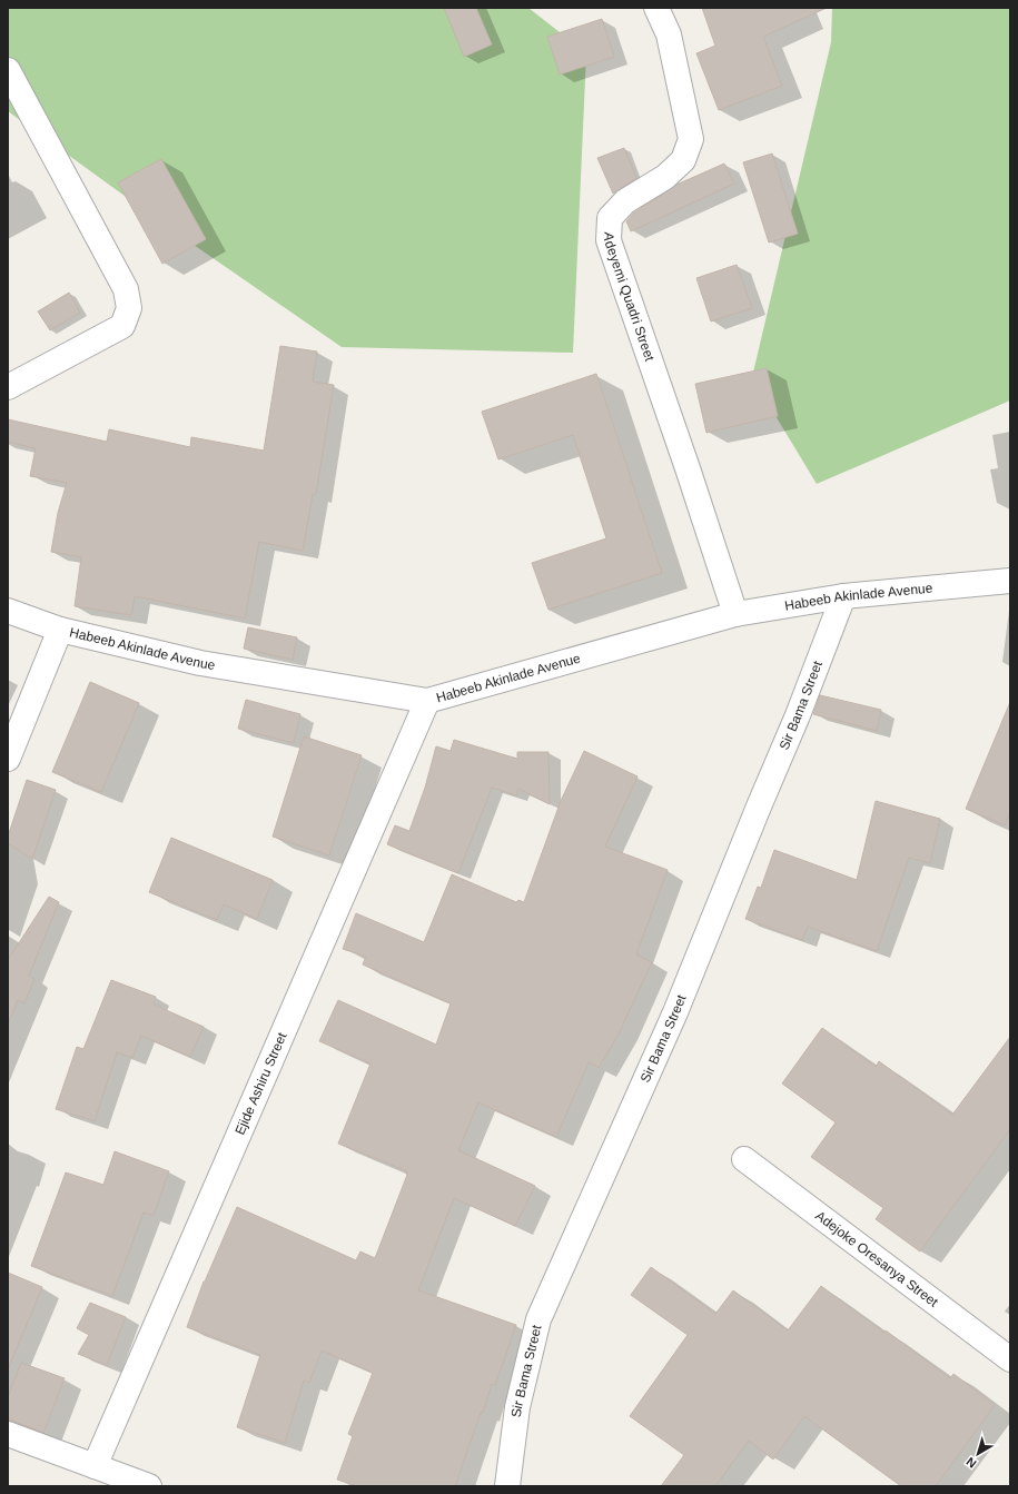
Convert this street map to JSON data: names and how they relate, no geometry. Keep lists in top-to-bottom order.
{
  "streets": {
    "street": [
      "Adeyemi Quadri Street",
      "Habeeb Akinlade Avenue",
      "Sir Bama Street",
      "Ejide Ashiru Street",
      "Adejoke Oresanya Street"
    ]
  },
  "crossings": [
    ["Adeyemi Quadri Street", "Habeeb Akinlade Avenue"],
    ["Habeeb Akinlade Avenue", "Sir Bama Street"],
    ["Habeeb Akinlade Avenue", "Ejide Ashiru Street"]
  ],
  "north": "bottom left"
}
